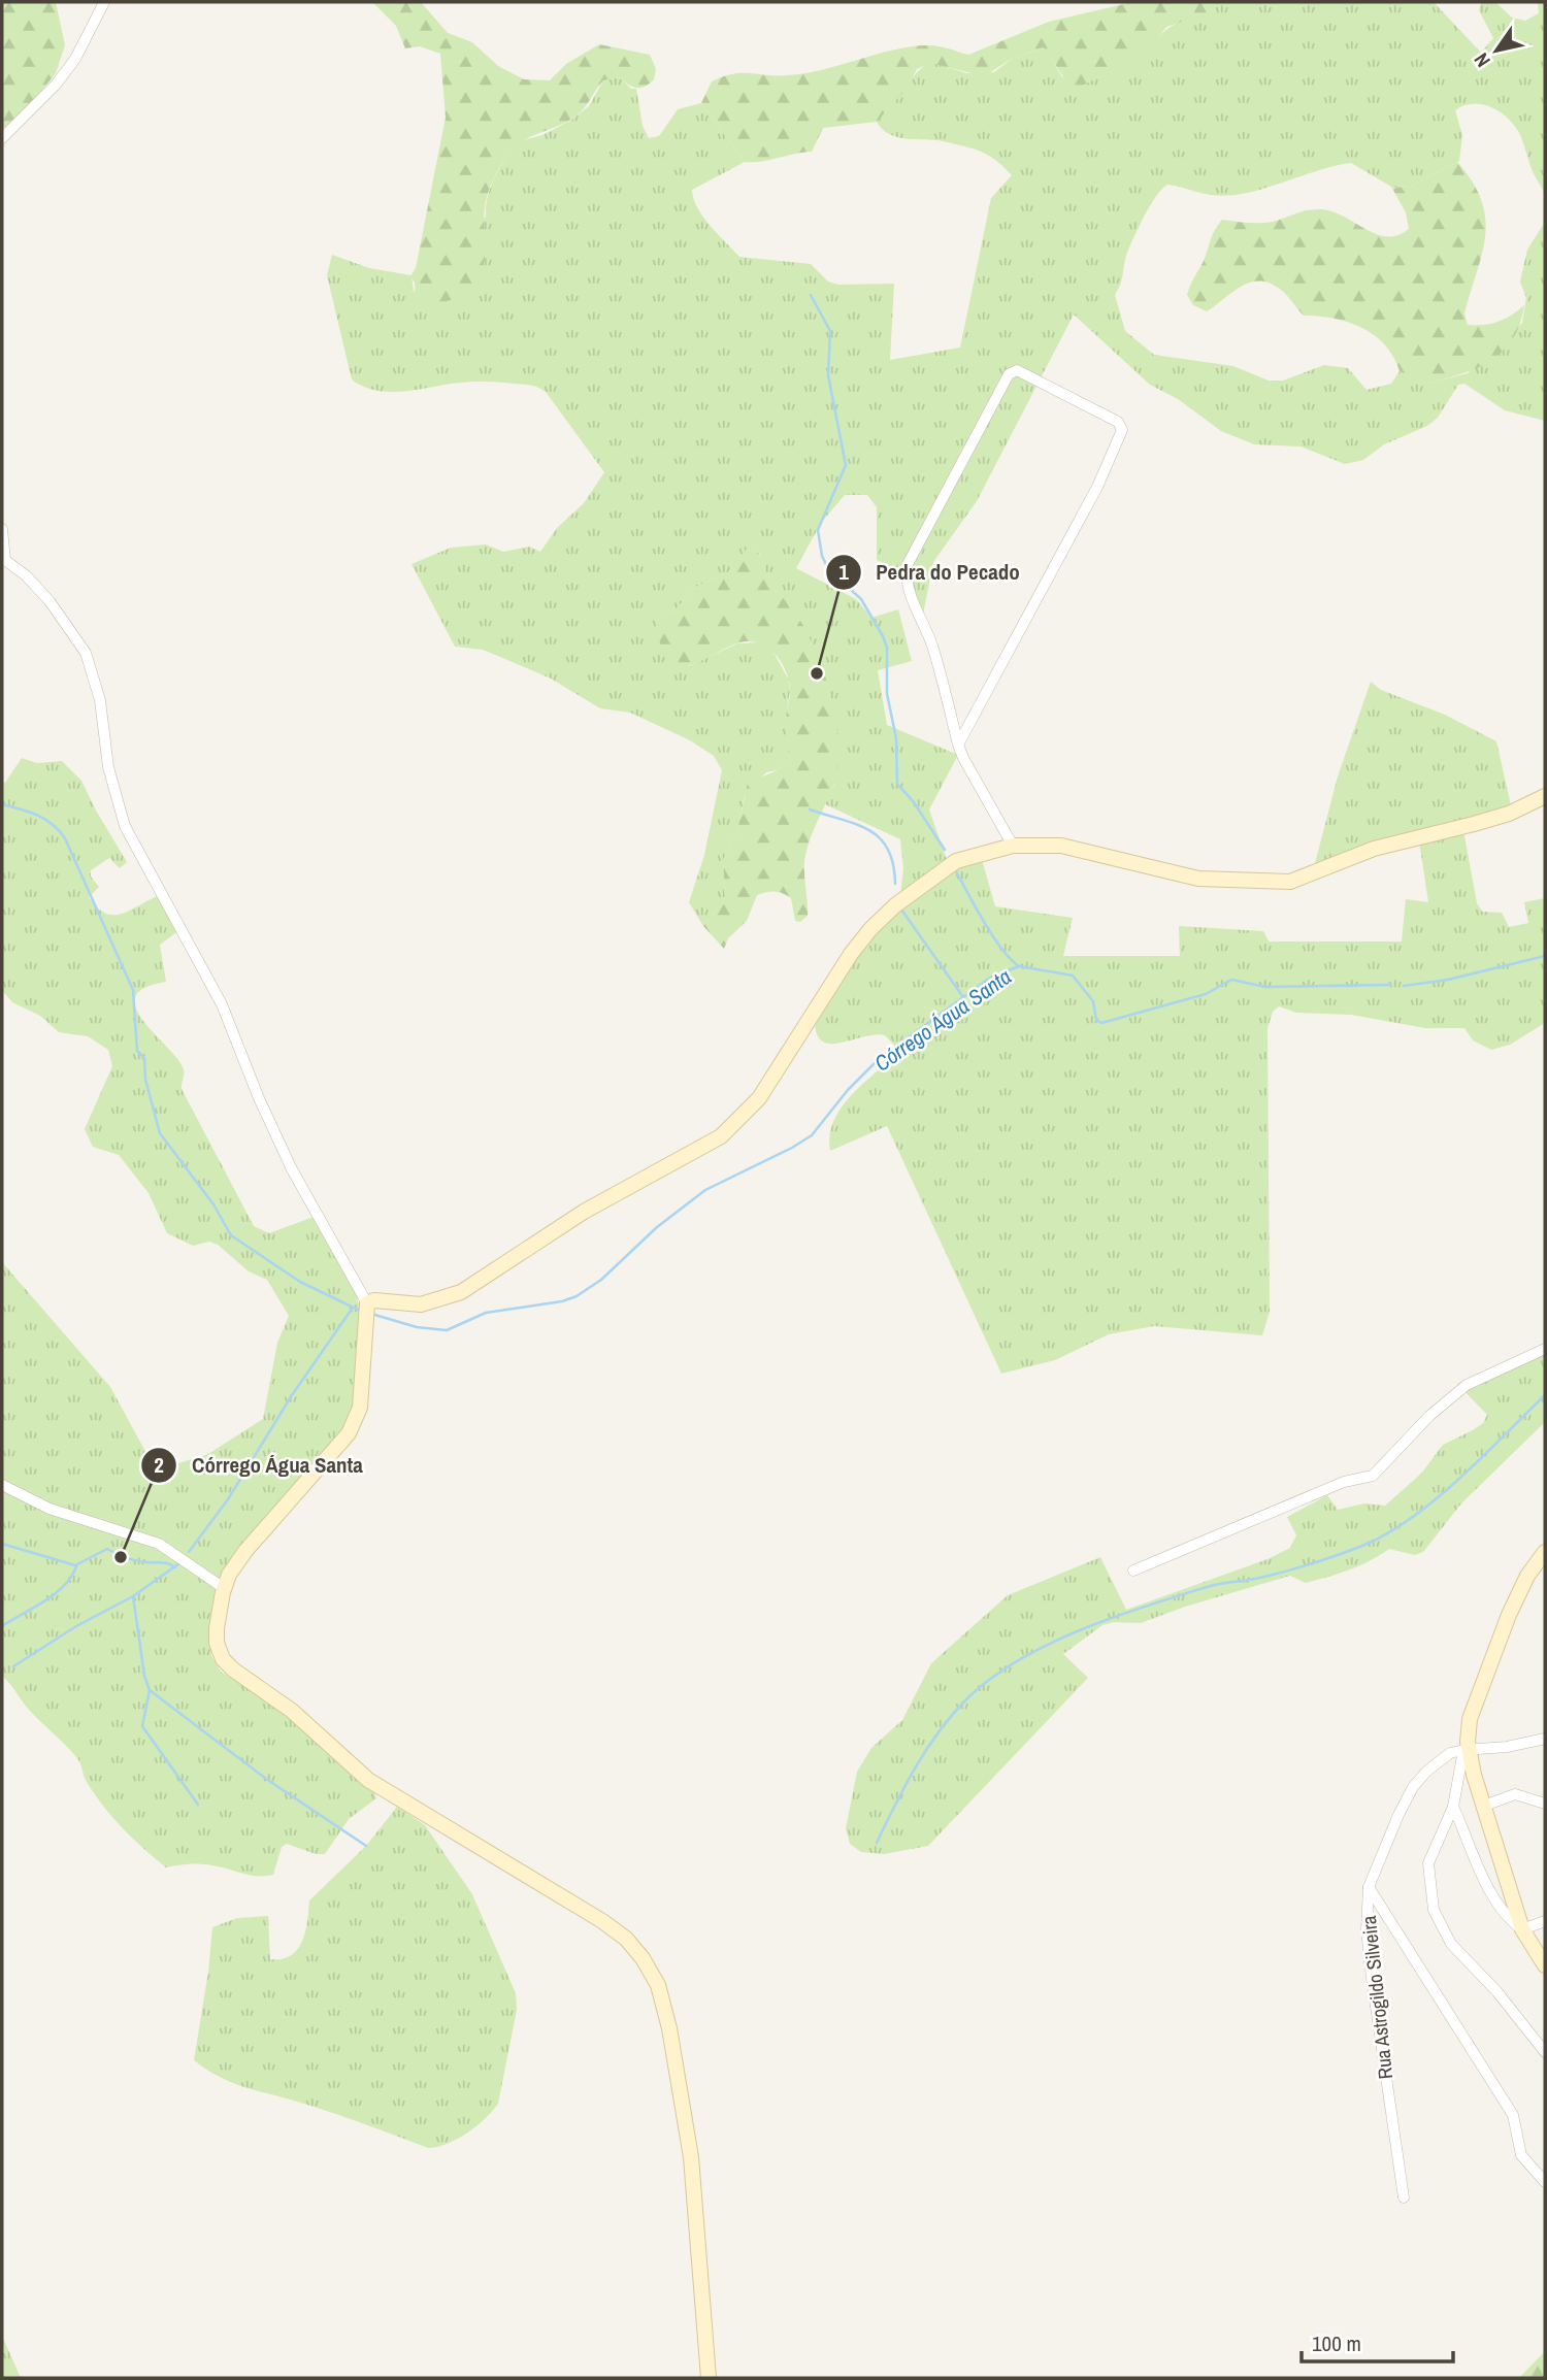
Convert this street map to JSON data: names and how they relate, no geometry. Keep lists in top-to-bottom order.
{
  "streets": {
    "street": ["Rua Astrogildo Silveira"]
  },
  "water": ["Córrego Água Santa"],
  "places": ["Pedra do Pecado", "Córrego Água Santa"],
  "scale_bar": "100 m",
  "north": "bottom left"
}
